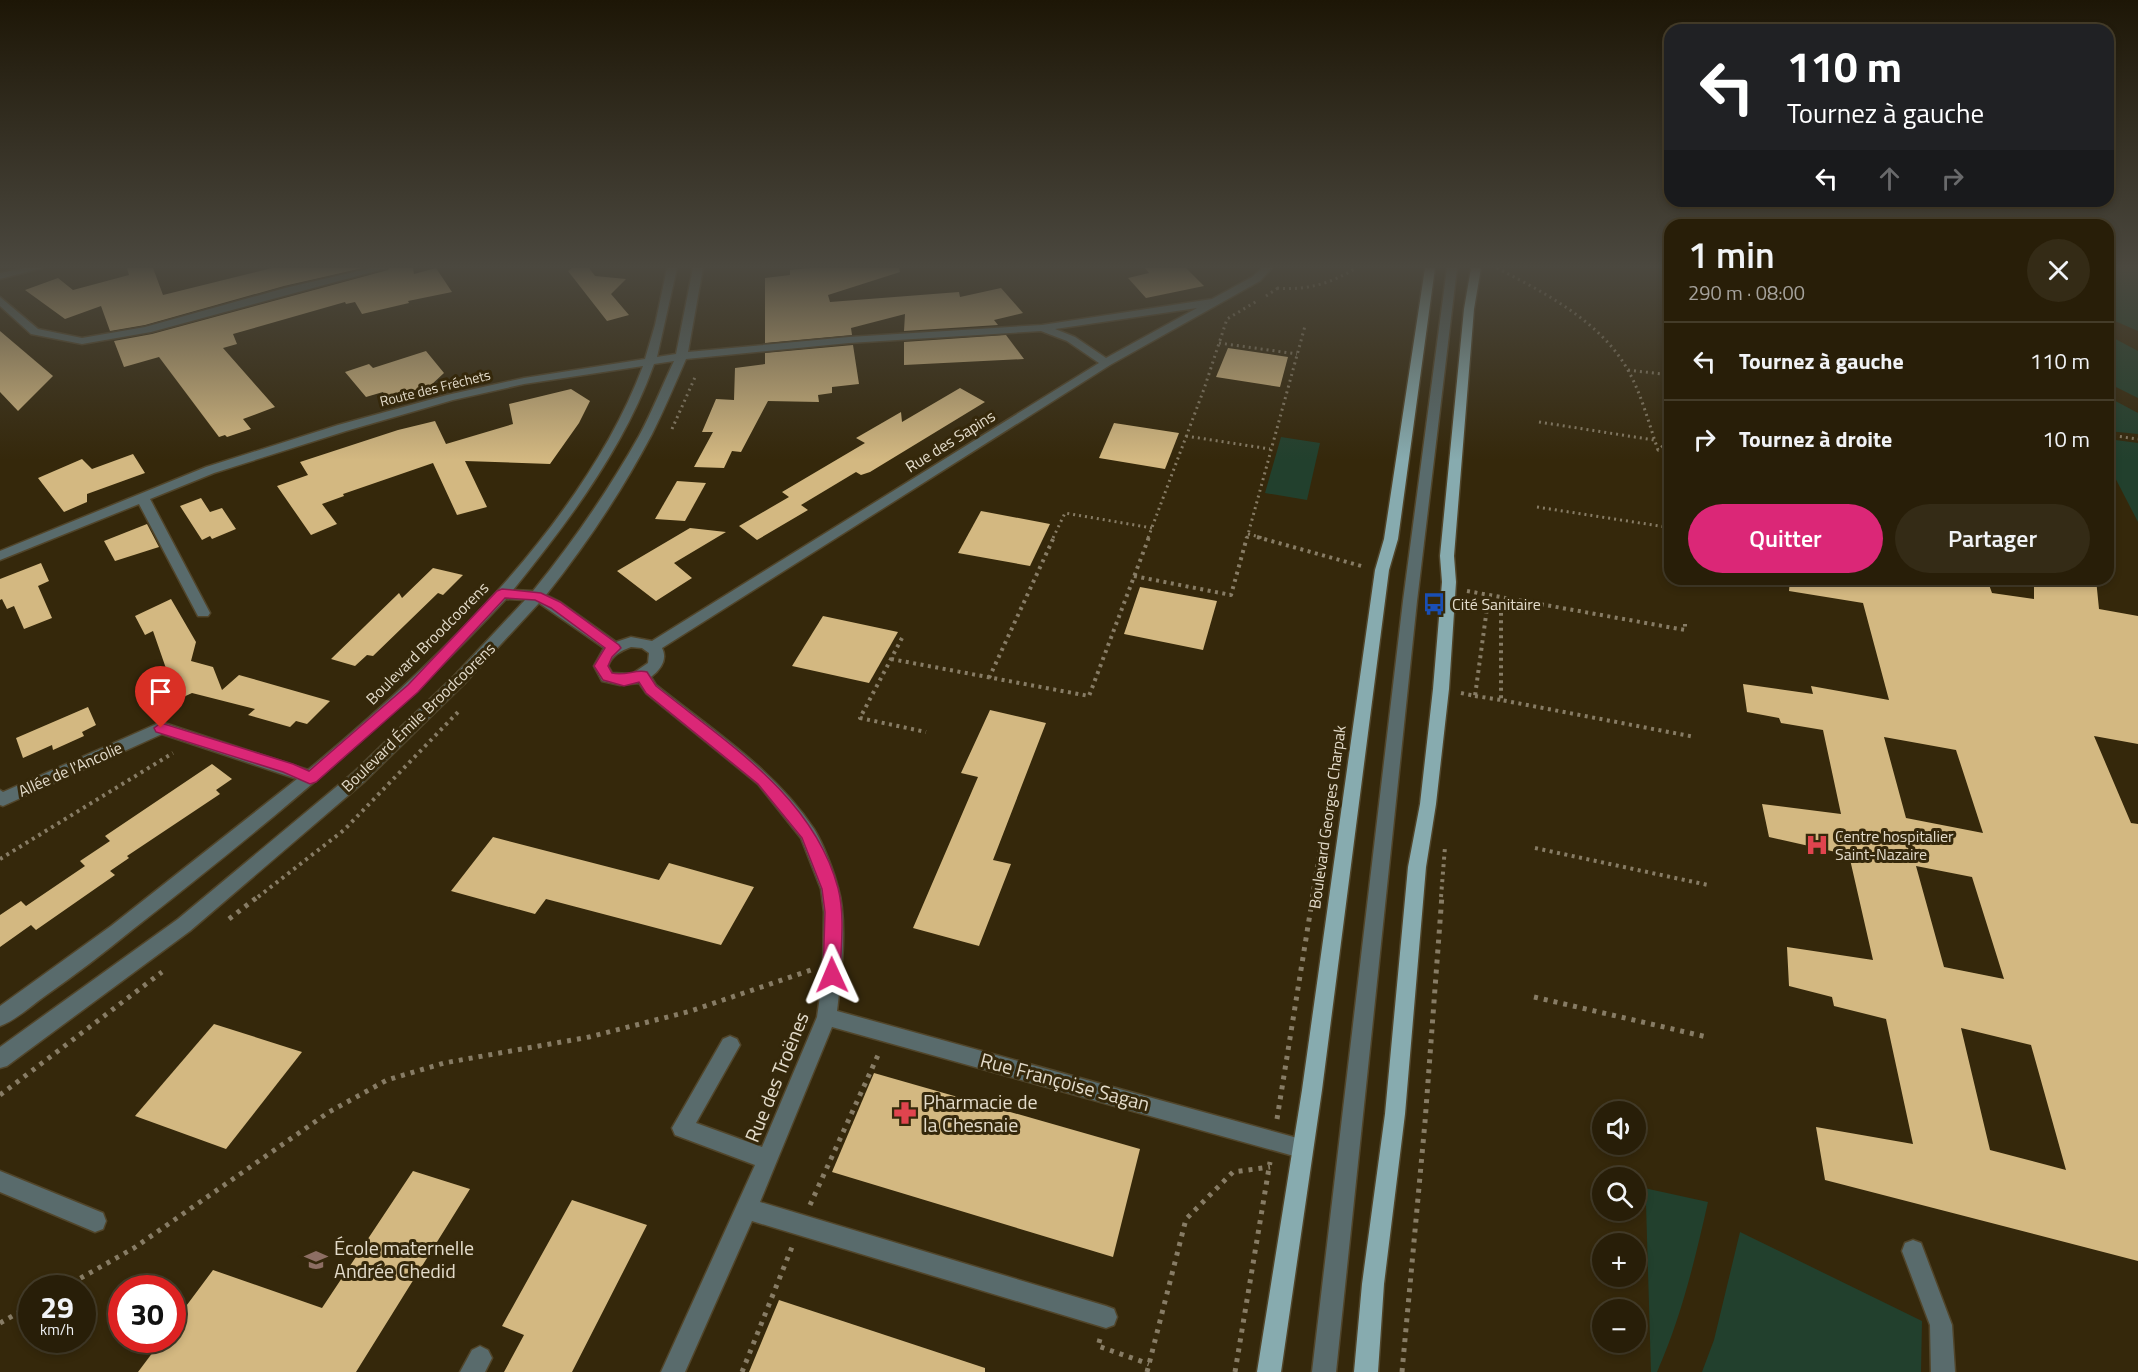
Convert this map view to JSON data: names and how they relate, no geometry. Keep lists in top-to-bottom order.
{
  "streets": {
    "main road": ["Boulevard Georges Charpak"],
    "street": [
      "Route des Fréchets",
      "Rue des Sapins",
      "Boulevard Broodcoorens",
      "Boulevard Émile Broodcoorens",
      "Allée de l'Ancolie",
      "Rue des Troënes",
      "Rue Françoise Sagan"
    ]
  },
  "crossings": [
    ["Route des Fréchets", "Rue des Sapins"],
    ["Route des Fréchets", "Boulevard Broodcoorens"],
    ["Route des Fréchets", "Boulevard Émile Broodcoorens"],
    ["Rue des Sapins", "Rue des Troënes"],
    ["Boulevard Broodcoorens", "Allée de l'Ancolie"],
    ["Boulevard Georges Charpak", "Rue Françoise Sagan"],
    ["Rue des Troënes", "Rue Françoise Sagan"]
  ],
  "places": {
    "bus stop": ["Cité Sanitaire"],
    "hospital": ["Centre hospitalier Saint-Nazaire"],
    "pharmacy": ["Pharmacie de la Chesnaie"],
    "school or university": ["École maternelle Andrée Chedid"]
  },
  "page": {
    "turn": ["110 m", "Tournez à gauche"],
    "heading": ["1 min", "290 m · 08:00"],
    "list": [
      {
        "name": "Tournez à gauche",
        "value": "110 m"
      },
      {
        "name": "Tournez à droite",
        "value": "10 m"
      }
    ],
    "buttons": ["Quitter", "Partager"],
    "map_buttons": ["+", "−"],
    "speed": "29 km/h",
    "limit": "30"
  }
}
